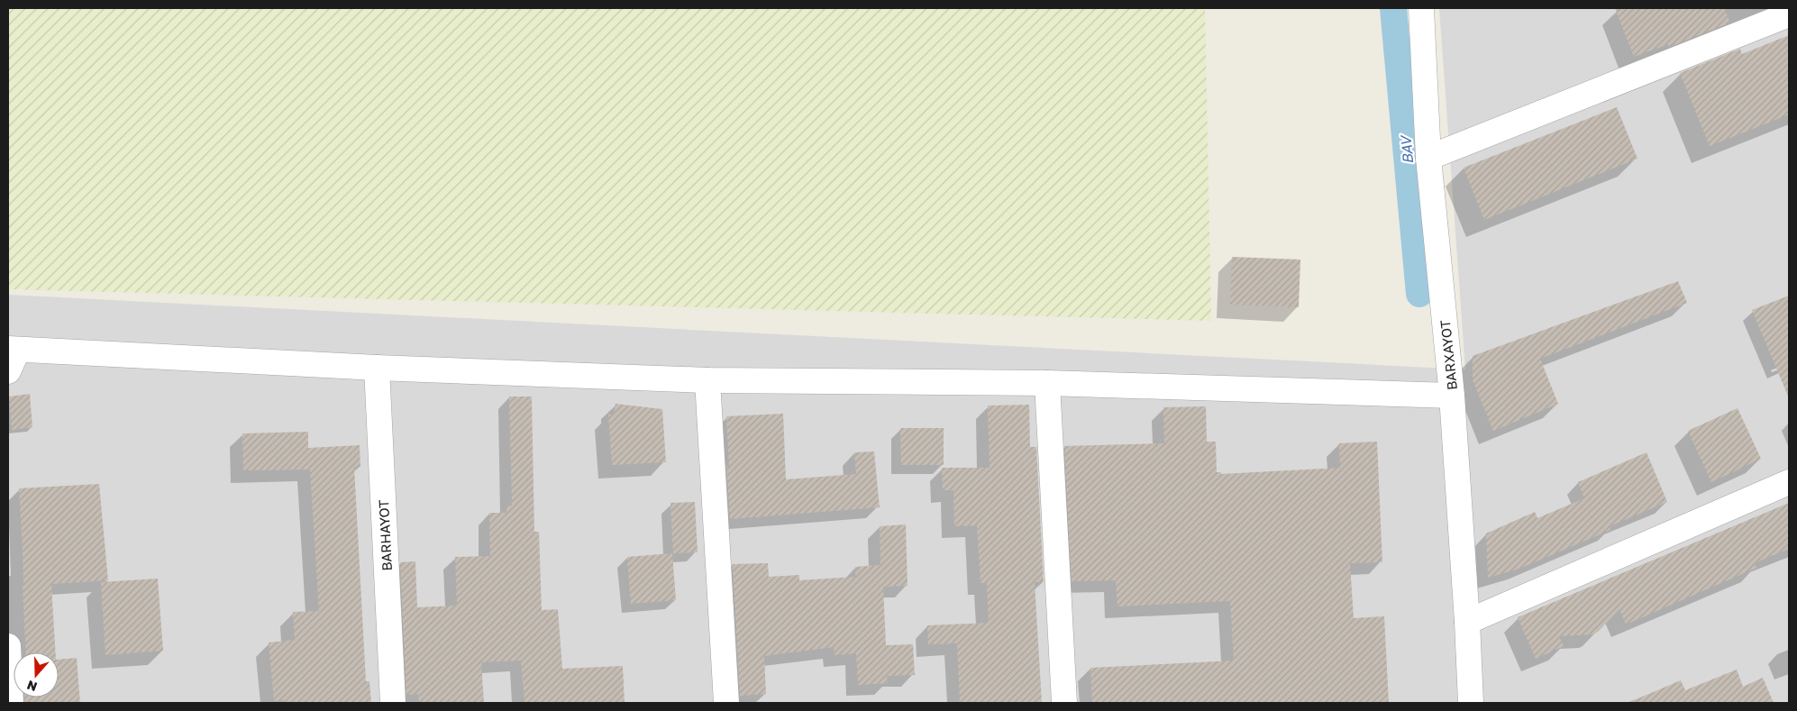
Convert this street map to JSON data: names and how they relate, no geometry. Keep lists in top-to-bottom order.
{
  "streets": {
    "street": ["BARXAYOT", "BARHAYOT"]
  },
  "water": ["BAV"],
  "north": "bottom"
}
